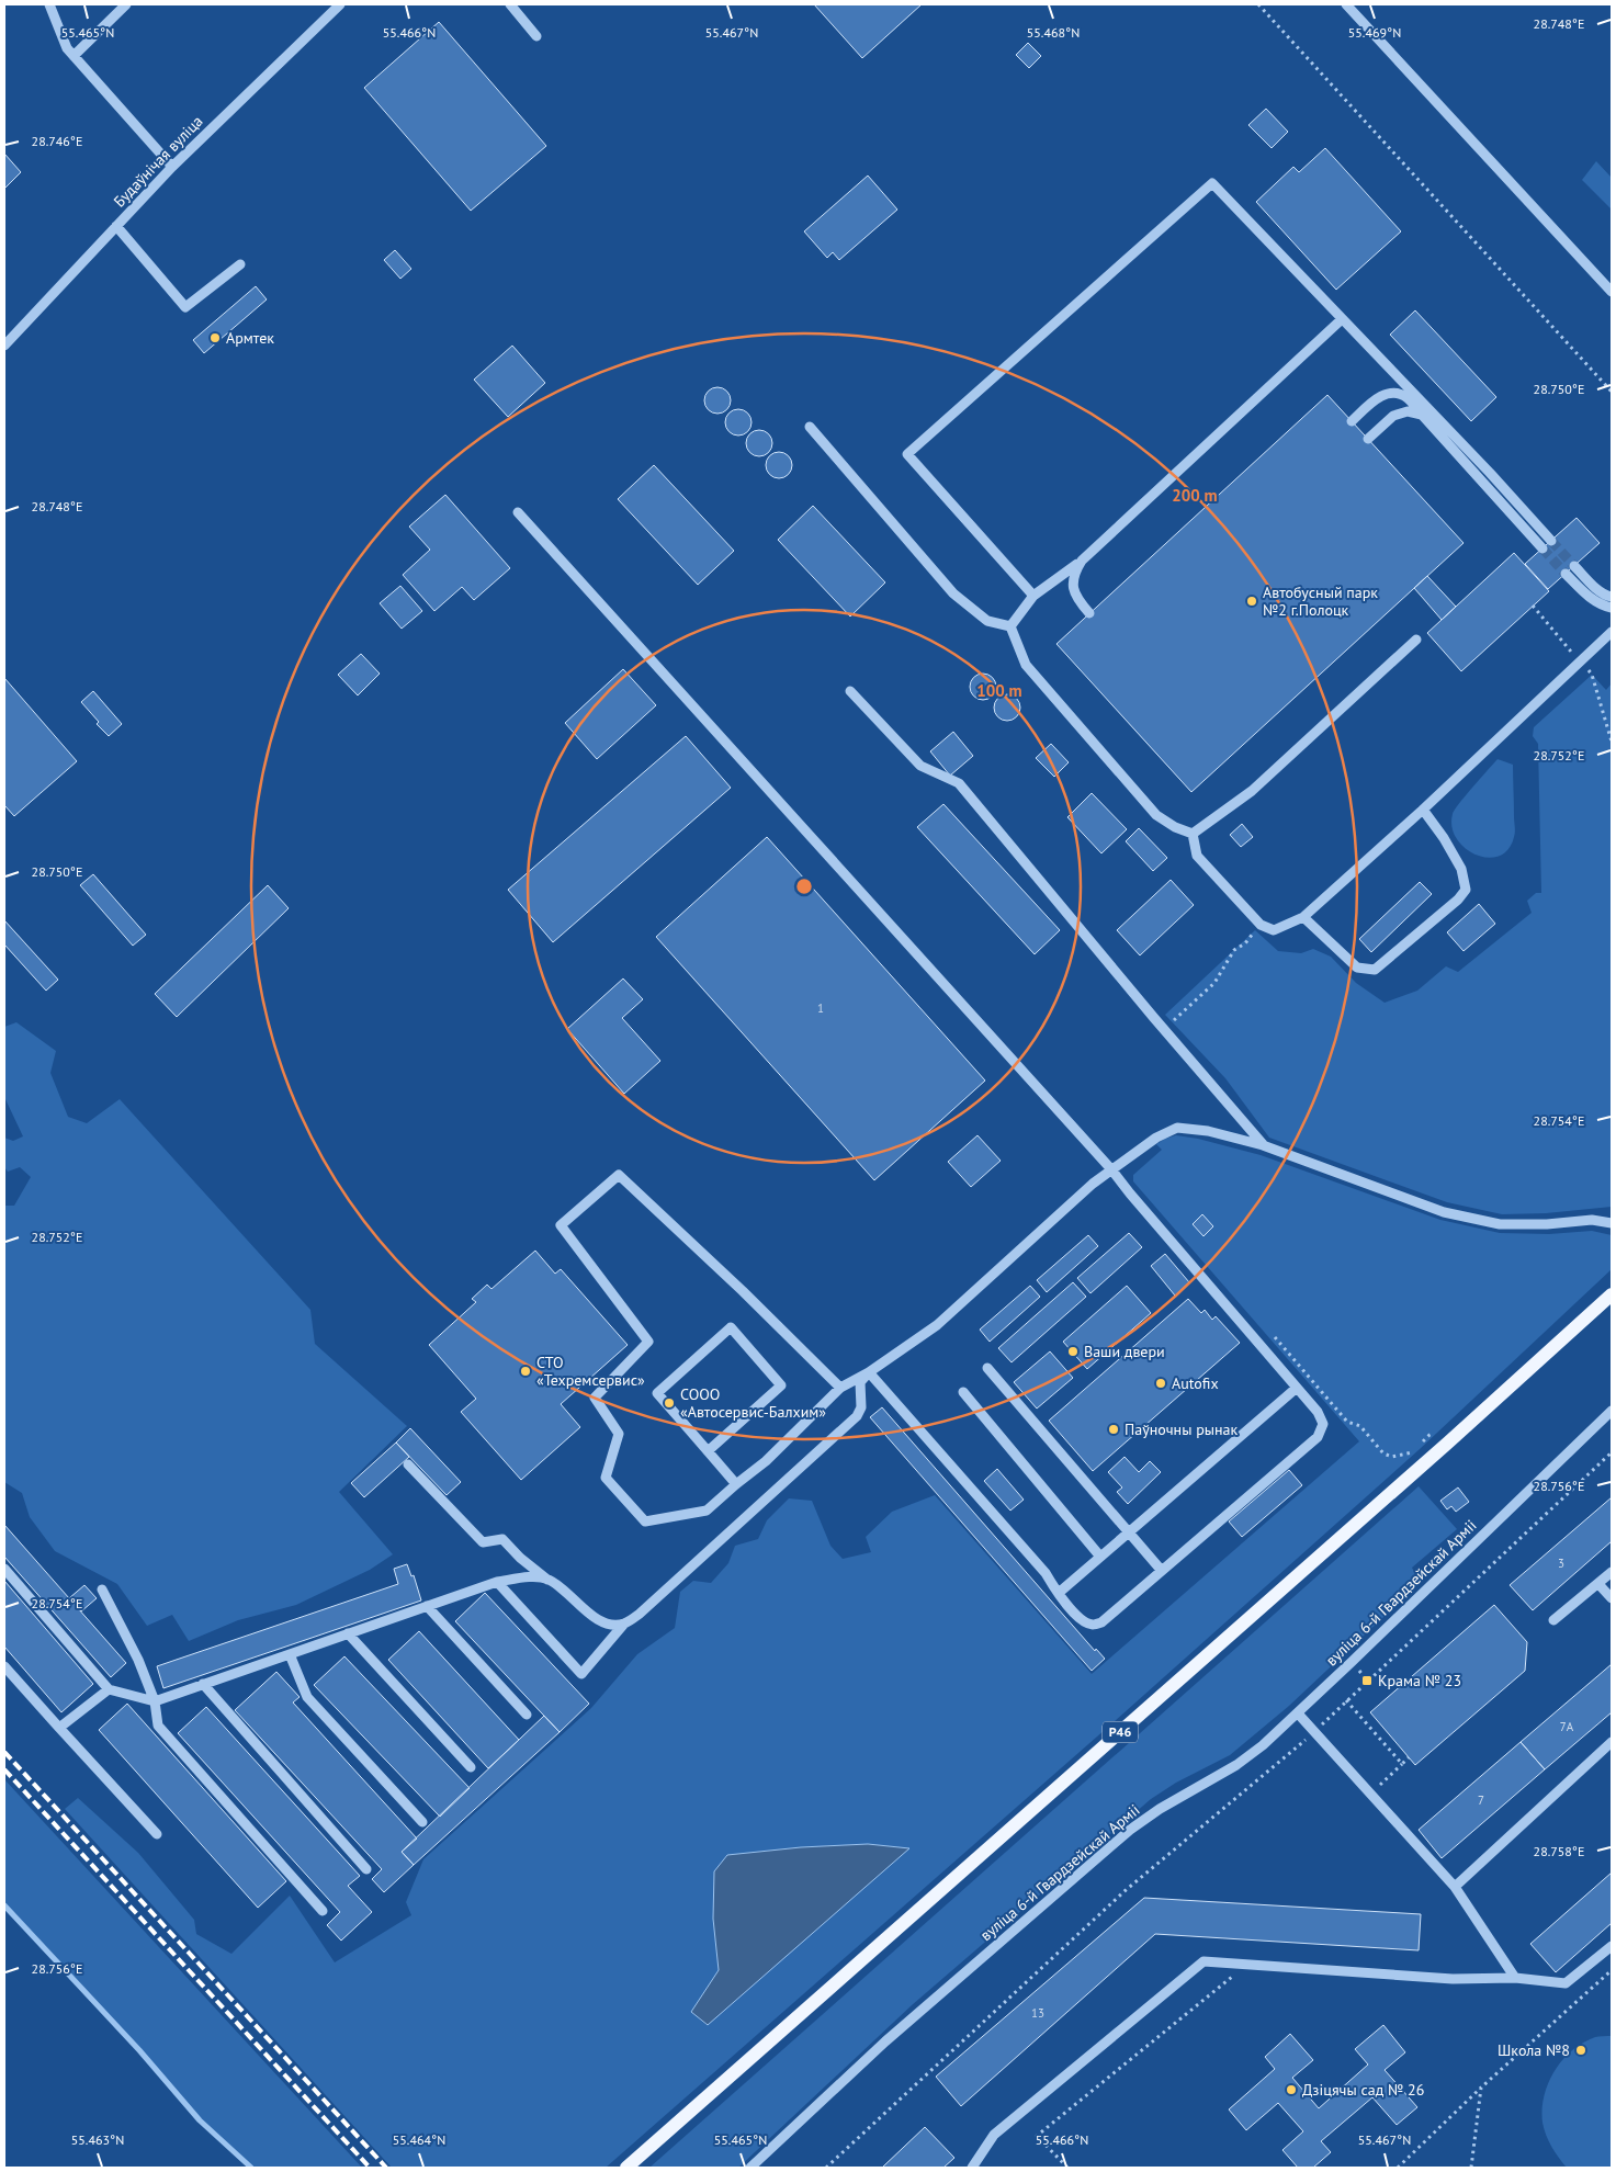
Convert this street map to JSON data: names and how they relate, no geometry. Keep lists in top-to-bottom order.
{
  "streets": {
    "main road": ["Р46"],
    "street": ["Будаўнічая вуліца", "вуліца 6-й Гвардзейскай Арміі"]
  },
  "places": {
    "other": [
      "Армтек",
      "Автобусный парк №2 г.Полоцк",
      "Ваши двери",
      "СТО «Техремсервис»",
      "Autofix",
      "СООО «Автосервис-Балхим»",
      "Паўночны рынак",
      "Школа №8",
      "Дзіцячы сад № 26"
    ],
    "transit": ["Крама № 23"]
  },
  "house_numbers": [
    "1",
    "3",
    "7А",
    "7",
    "13"
  ],
  "coordinates": [
    "28.748°E",
    "55.465°N",
    "55.466°N",
    "55.467°N",
    "55.468°N",
    "55.469°N",
    "28.746°E",
    "28.750°E",
    "28.752°E",
    "28.754°E",
    "28.756°E",
    "28.758°E",
    "55.463°N",
    "55.464°N"
  ],
  "rings": ["200 m", "100 m"]
}
